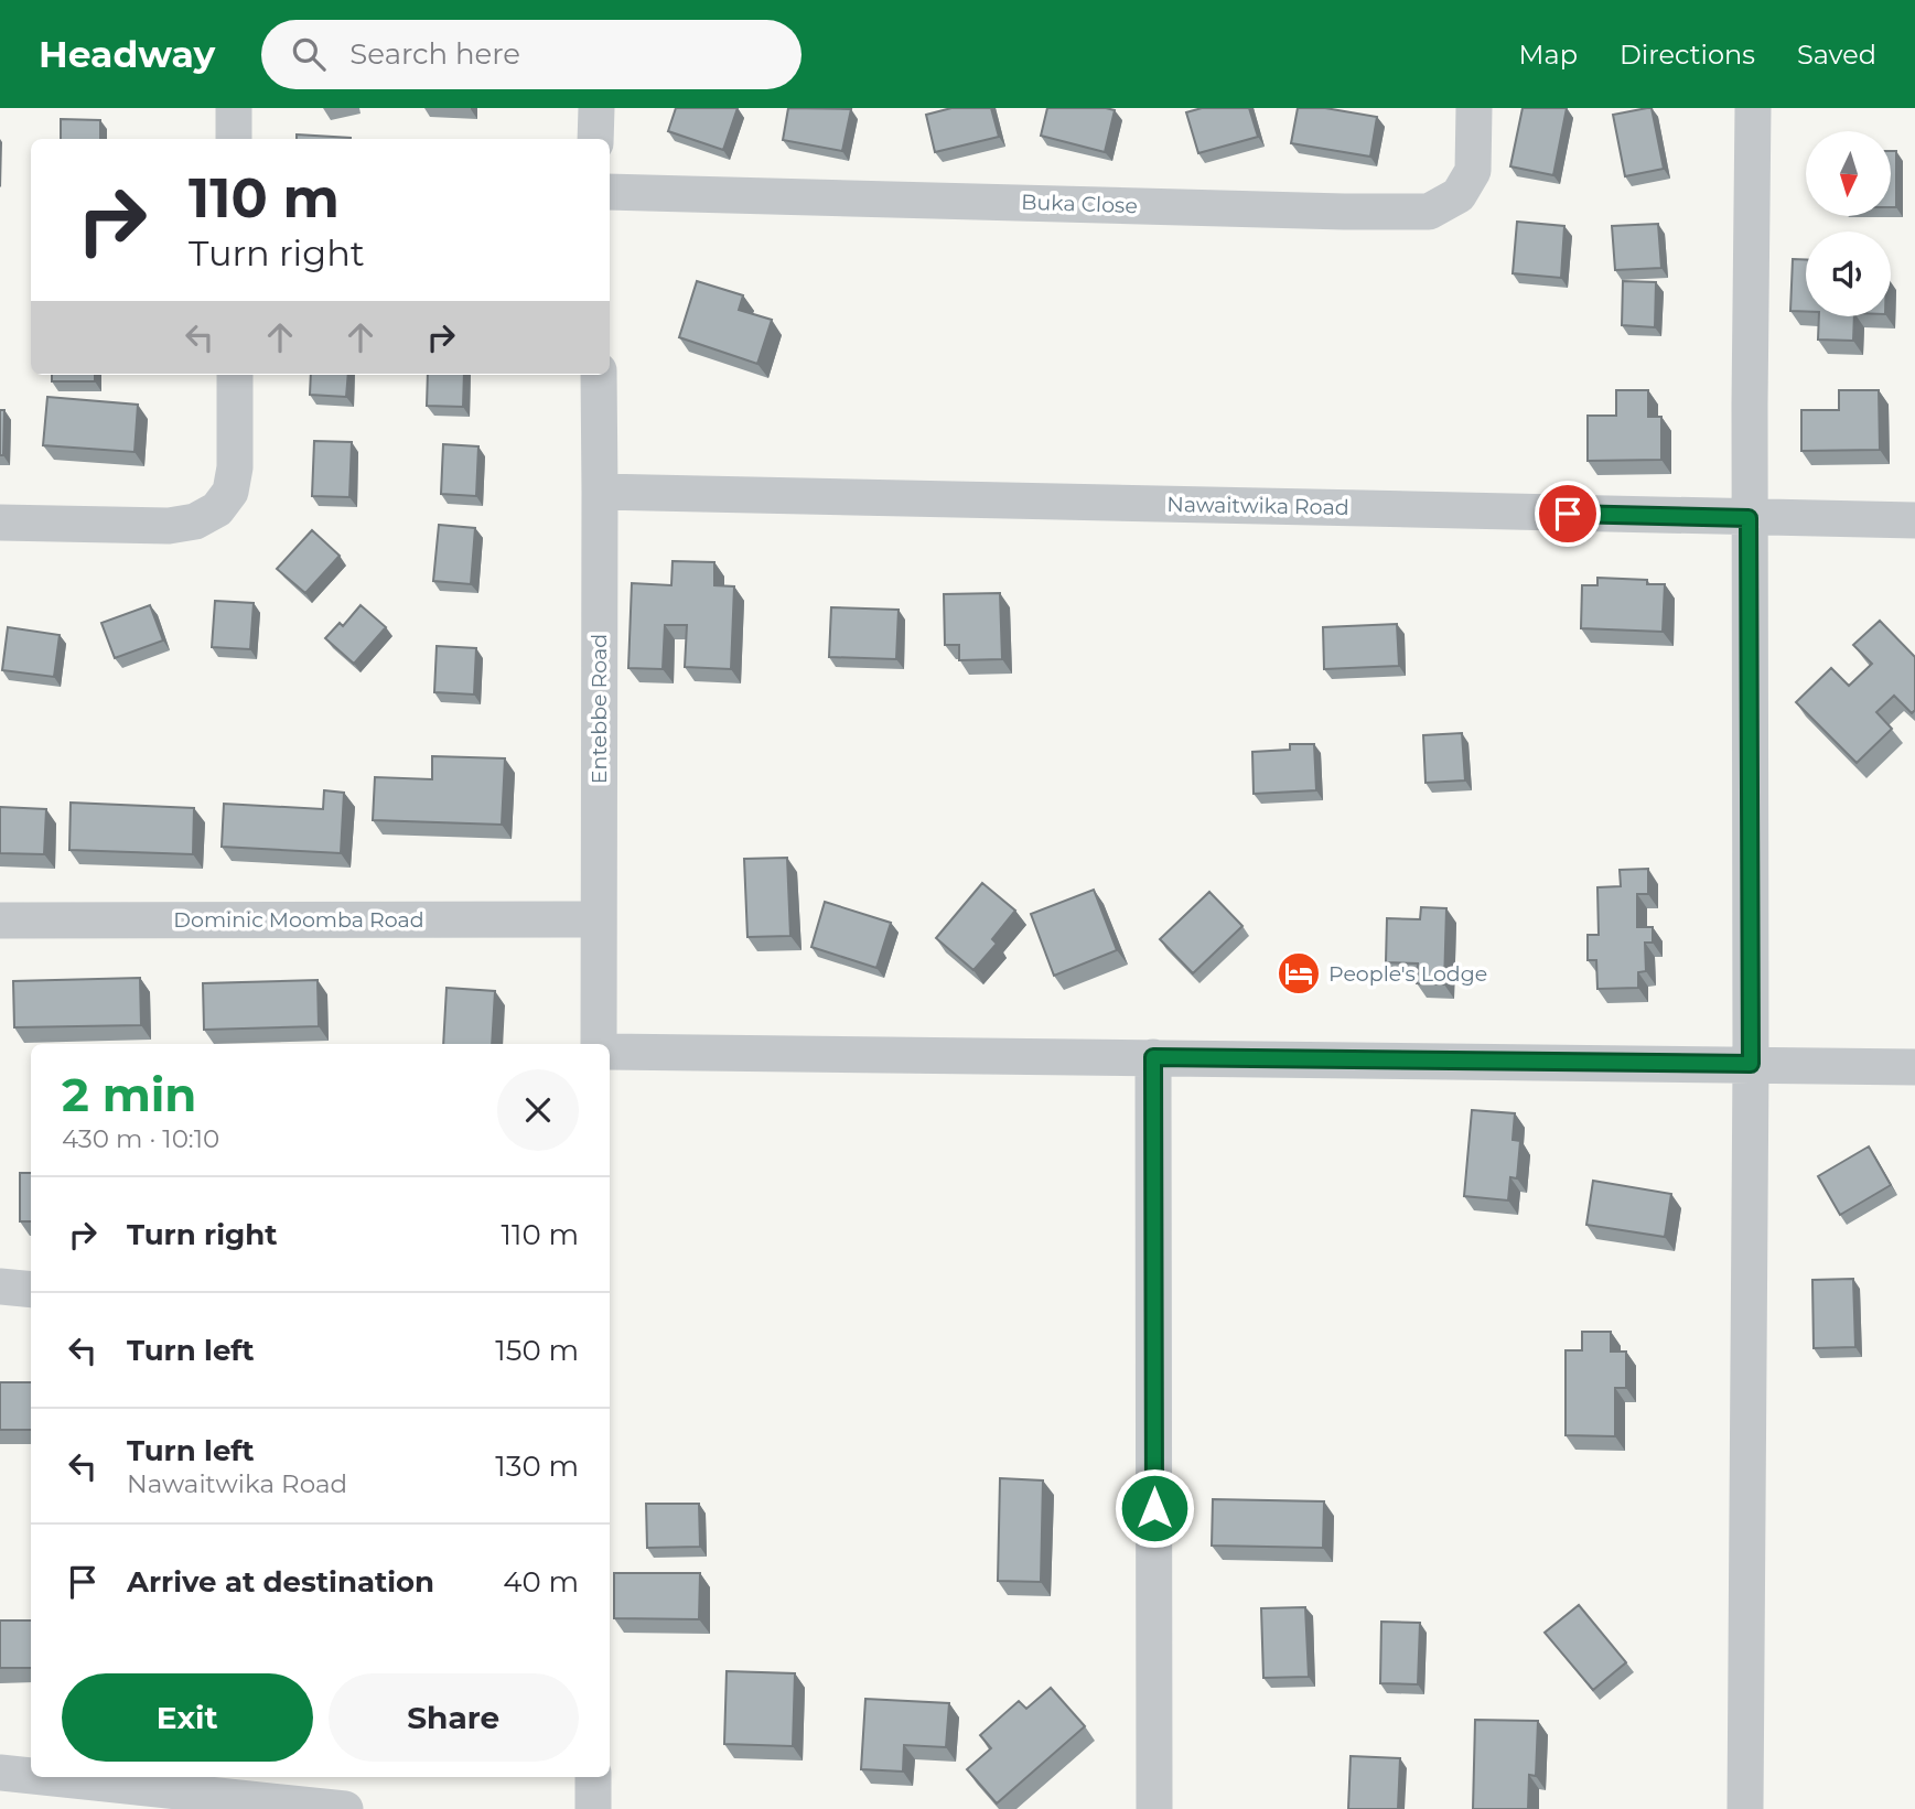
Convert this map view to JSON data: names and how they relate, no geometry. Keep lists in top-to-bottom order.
{
  "streets": {
    "street": [
      "Buka Close",
      "Nawaitwika Road",
      "Entebbe Road",
      "Dominic Moomba Road"
    ]
  },
  "crossings": [
    ["Nawaitwika Road", "Entebbe Road"],
    ["Entebbe Road", "Dominic Moomba Road"]
  ],
  "places": {
    "hotel": ["People's Lodge"]
  },
  "north": "bottom",
  "page": {
    "header": "Headway",
    "search": "Search here",
    "nav": ["Map", "Directions", "Saved"],
    "turn": ["110 m", "Turn right"],
    "heading": ["2 min", "430 m · 10:10"],
    "list": [
      {
        "name": "Turn right",
        "value": "110 m"
      },
      {
        "name": "Turn left",
        "value": "150 m"
      },
      {
        "name": "Turn left",
        "note": "Nawaitwika Road",
        "value": "130 m"
      },
      {
        "name": "Arrive at destination",
        "value": "40 m"
      }
    ],
    "buttons": ["Exit", "Share"]
  }
}
